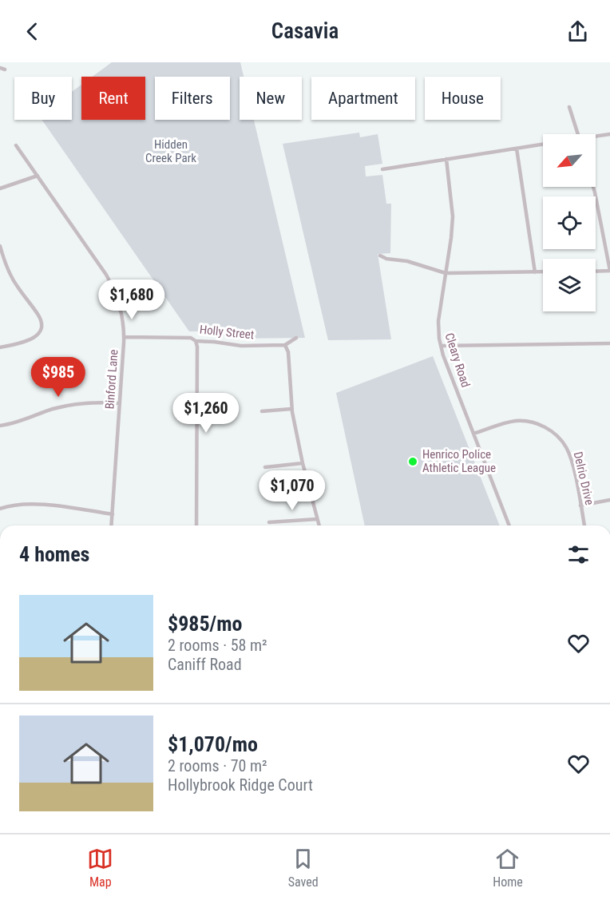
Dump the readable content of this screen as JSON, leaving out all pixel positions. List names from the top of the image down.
{
  "streets": {
    "street": [
      "Holly Street",
      "Cleary Road",
      "Binford Lane",
      "Delrio Drive"
    ]
  },
  "crossings": [
    ["Holly Street", "Binford Lane"],
    ["Cleary Road", "Delrio Drive"]
  ],
  "parks": ["Hidden Creek Park"],
  "places": ["Henrico Police Athletic League"],
  "north": "bottom left",
  "page": {
    "header": "Casavia",
    "chip": [
      "Buy",
      "Rent",
      "Filters",
      "New",
      "Apartment",
      "House"
    ],
    "price": [
      "$1,680",
      "$985",
      "$1,260",
      "$1,070"
    ],
    "heading": "4 homes",
    "list": [
      {
        "name": "$985/mo",
        "note": "2 rooms · 58 m² · Caniff Road"
      },
      {
        "name": "$1,070/mo",
        "note": "2 rooms · 70 m² · Hollybrook Ridge Court"
      }
    ],
    "tabs": ["Map", "Saved", "Home"]
  }
}
